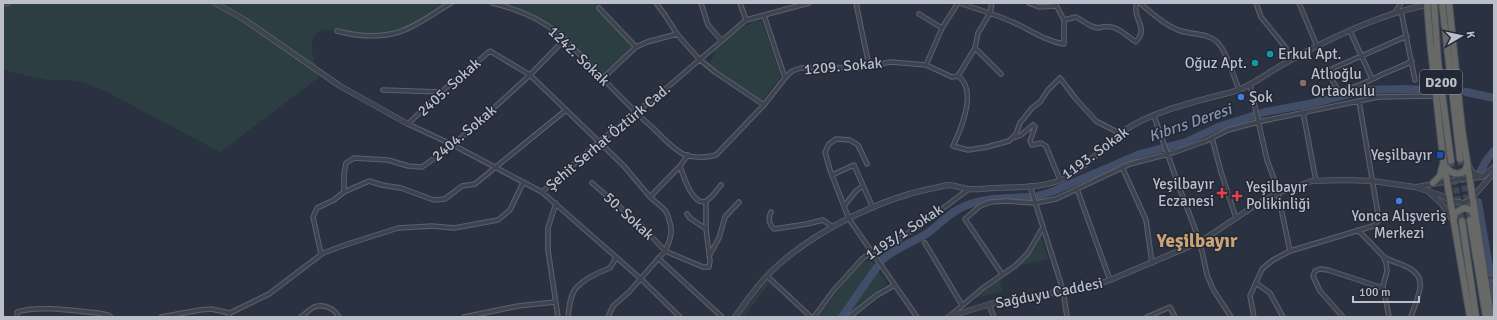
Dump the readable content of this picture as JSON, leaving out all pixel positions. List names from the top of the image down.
{
  "streets": {
    "highway": ["D200"],
    "street": [
      "1242. Sokak",
      "1209. Sokak",
      "2405. Sokak",
      "2404. Sokak",
      "Şehit Serhat Öztürk Cad.",
      "1193. Sokak",
      "50. Sokak",
      "1193/1 Sokak",
      "Sağduyu Caddesi"
    ]
  },
  "crossings": [
    ["1242. Sokak", "1209. Sokak"],
    ["1242. Sokak", "2404. Sokak"],
    ["1242. Sokak", "Şehit Serhat Öztürk Cad."],
    ["1209. Sokak", "Şehit Serhat Öztürk Cad."],
    ["2405. Sokak", "2404. Sokak"],
    ["1193. Sokak", "1193/1 Sokak"]
  ],
  "districts": ["Yeşilbayır"],
  "water": ["Kıbrıs Deresi"],
  "places": {
    "other": [
      "Erkul Apt.",
      "Oğuz Apt.",
      "Atlıoğlu Ortaokulu",
      "Şok",
      "Yonca Alışveriş Merkezi"
    ],
    "transit": ["Yeşilbayır"],
    "health": ["Yeşilbayır Eczanesi", "Yeşilbayır Polikinliği"]
  },
  "scale_bar": "100 m",
  "north": "right"
}
